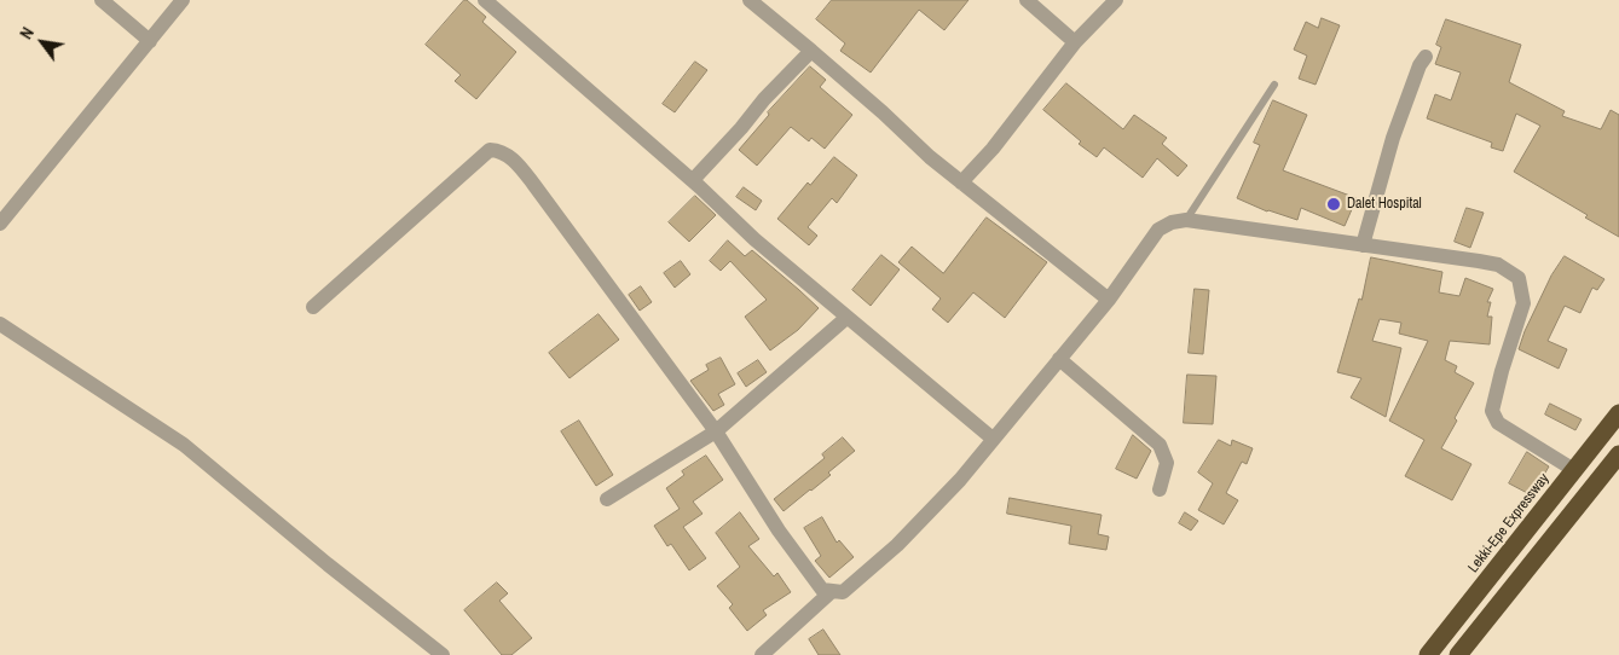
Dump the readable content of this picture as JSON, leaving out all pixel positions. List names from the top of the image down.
{
  "streets": {
    "highway": ["Lekki-Epe Expressway"]
  },
  "places": ["Dalet Hospital"],
  "north": "top left"
}
